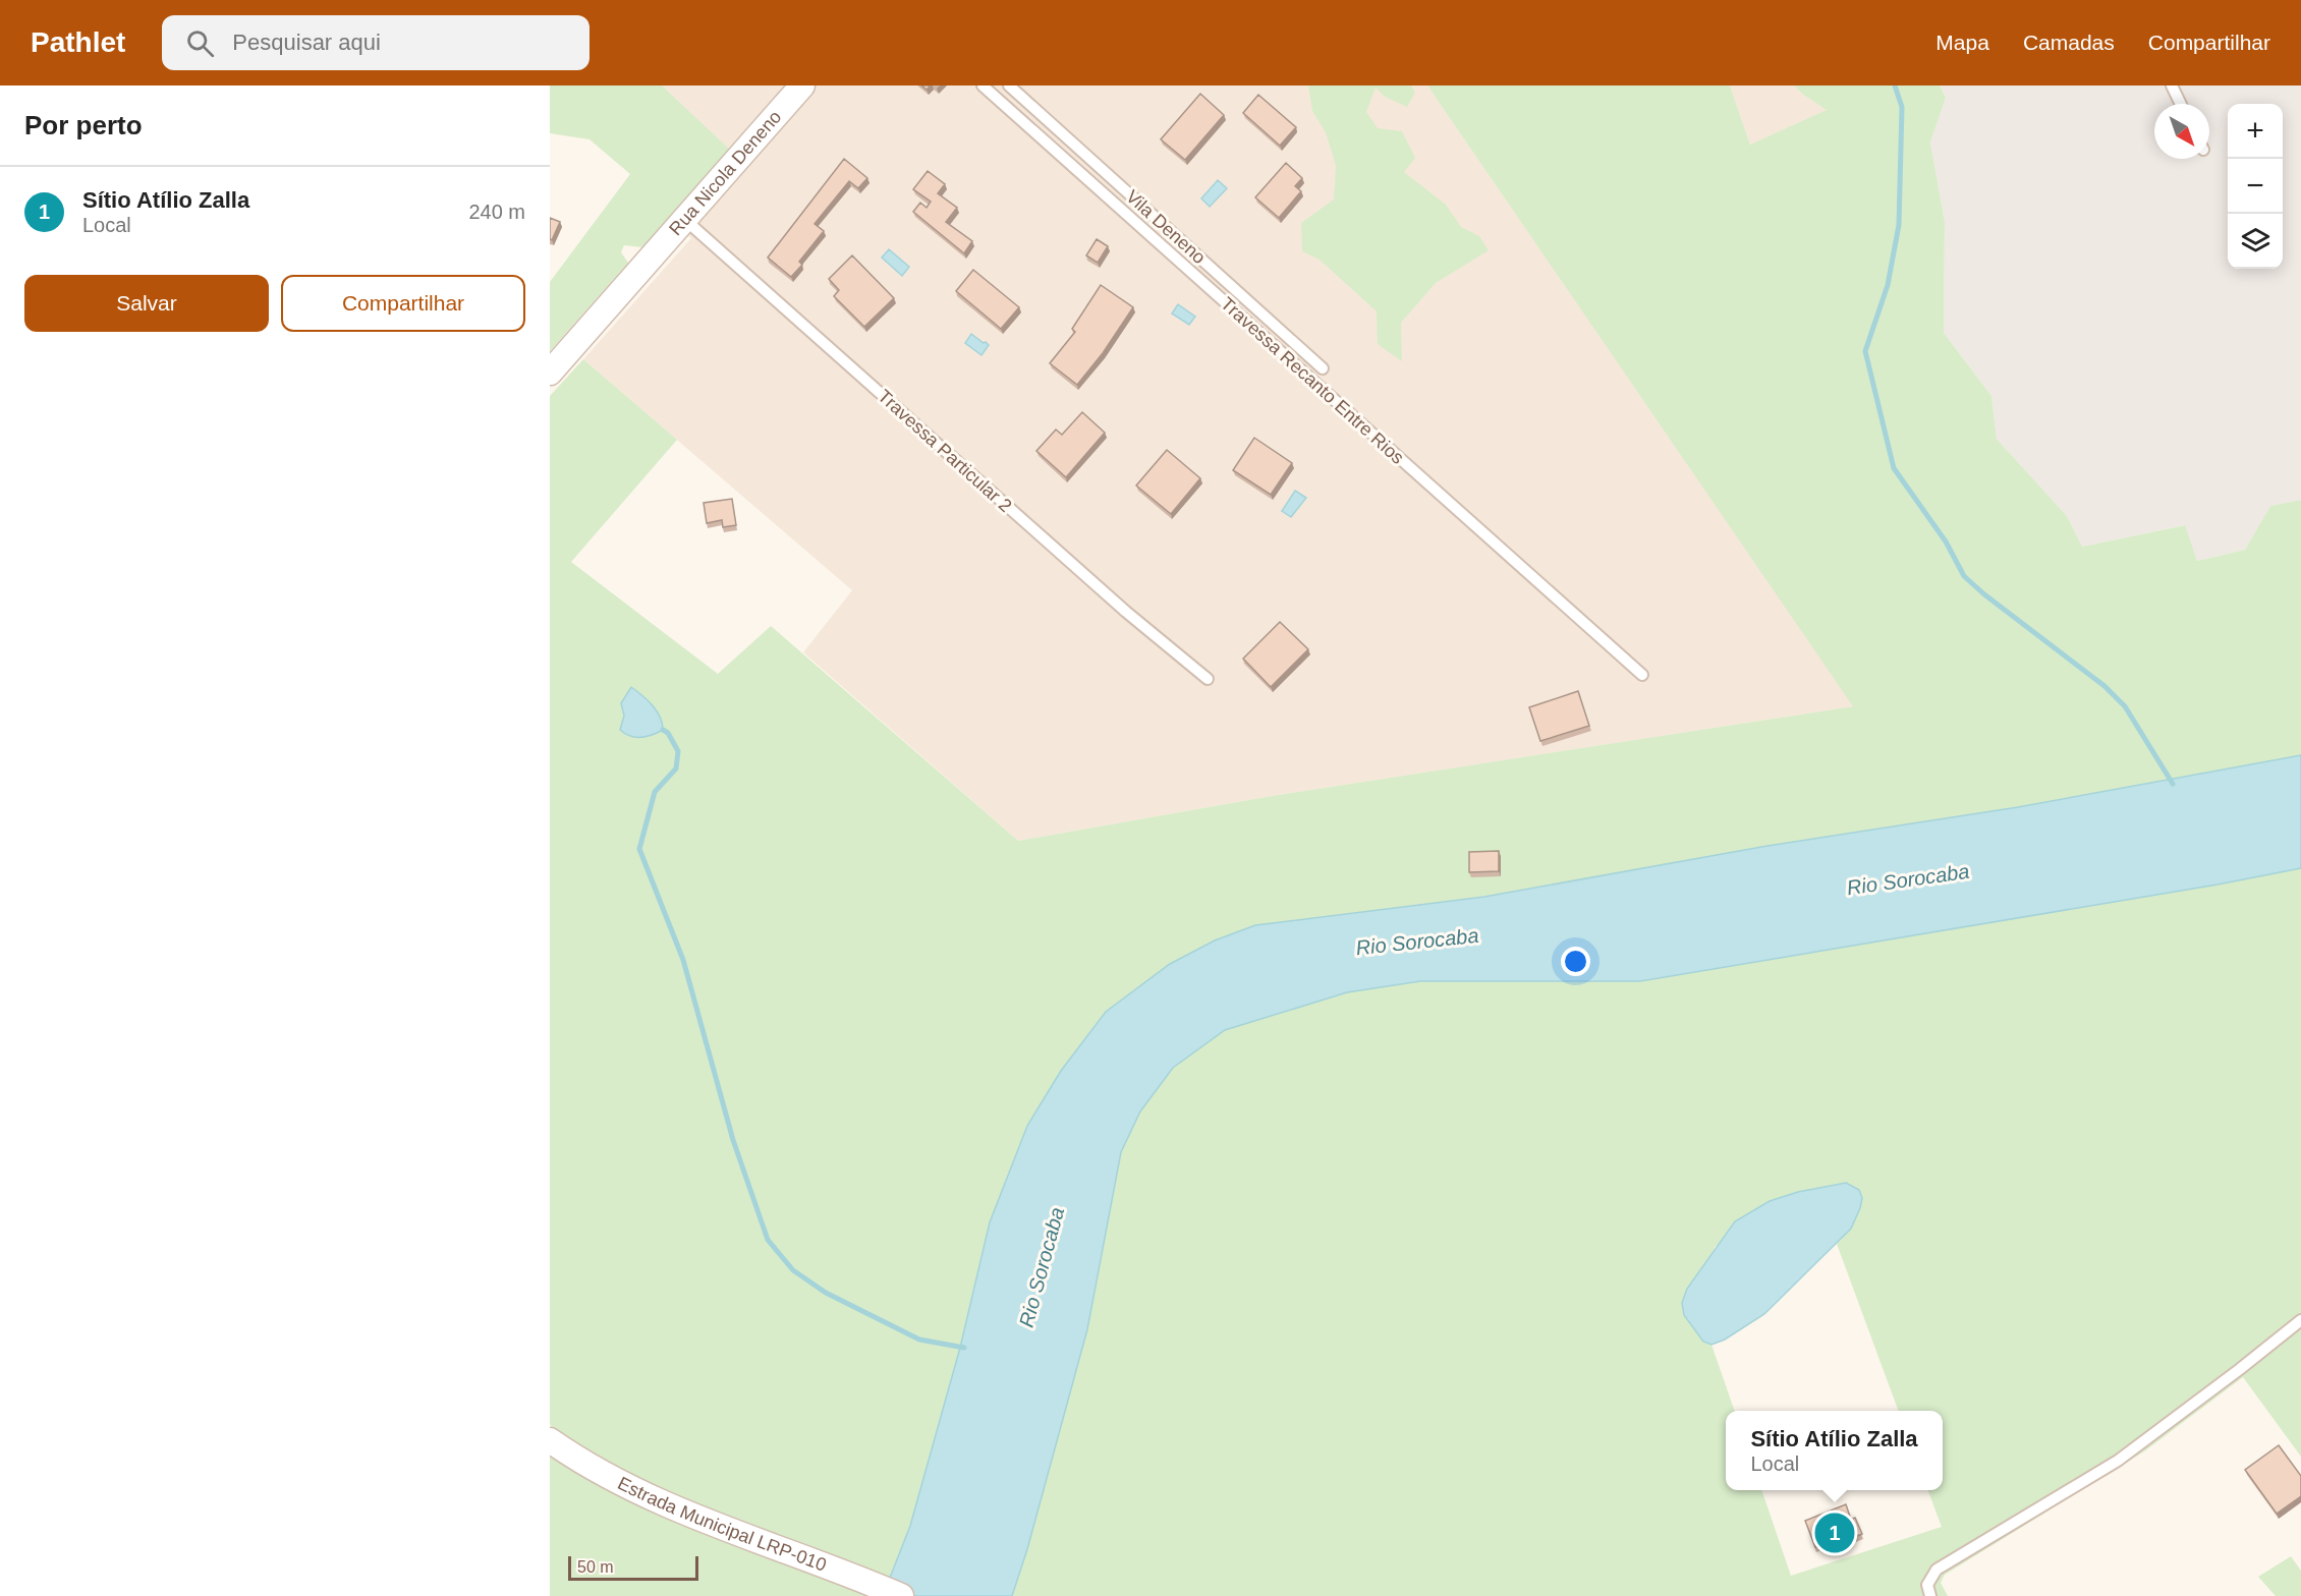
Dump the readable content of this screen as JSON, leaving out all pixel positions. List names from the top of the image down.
{
  "streets": {
    "street": ["Rua Nicola Deneno", "Estrada Municipal LRP-010"],
    "lane": ["Vila Deneno", "Travessa Recanto Entre Rios", "Travessa Particular 2"]
  },
  "crossings": [
    ["Rua Nicola Deneno", "Travessa Particular 2"]
  ],
  "water": ["Rio Sorocaba"],
  "scale_bar": "50 m",
  "north": "bottom right",
  "page": {
    "header": "Pathlet",
    "search": "Pesquisar aqui",
    "nav": ["Mapa", "Camadas", "Compartilhar"],
    "heading": "Por perto",
    "map_buttons": ["+", "−"],
    "list": [
      {
        "mark": "1",
        "name": "Sítio Atílio Zalla",
        "note": "Local",
        "value": "240 m"
      }
    ],
    "buttons": ["Salvar", "Compartilhar"],
    "popup": ["Sítio Atílio Zalla", "Local"],
    "pins": "1",
    "scale": "50 m"
  }
}
